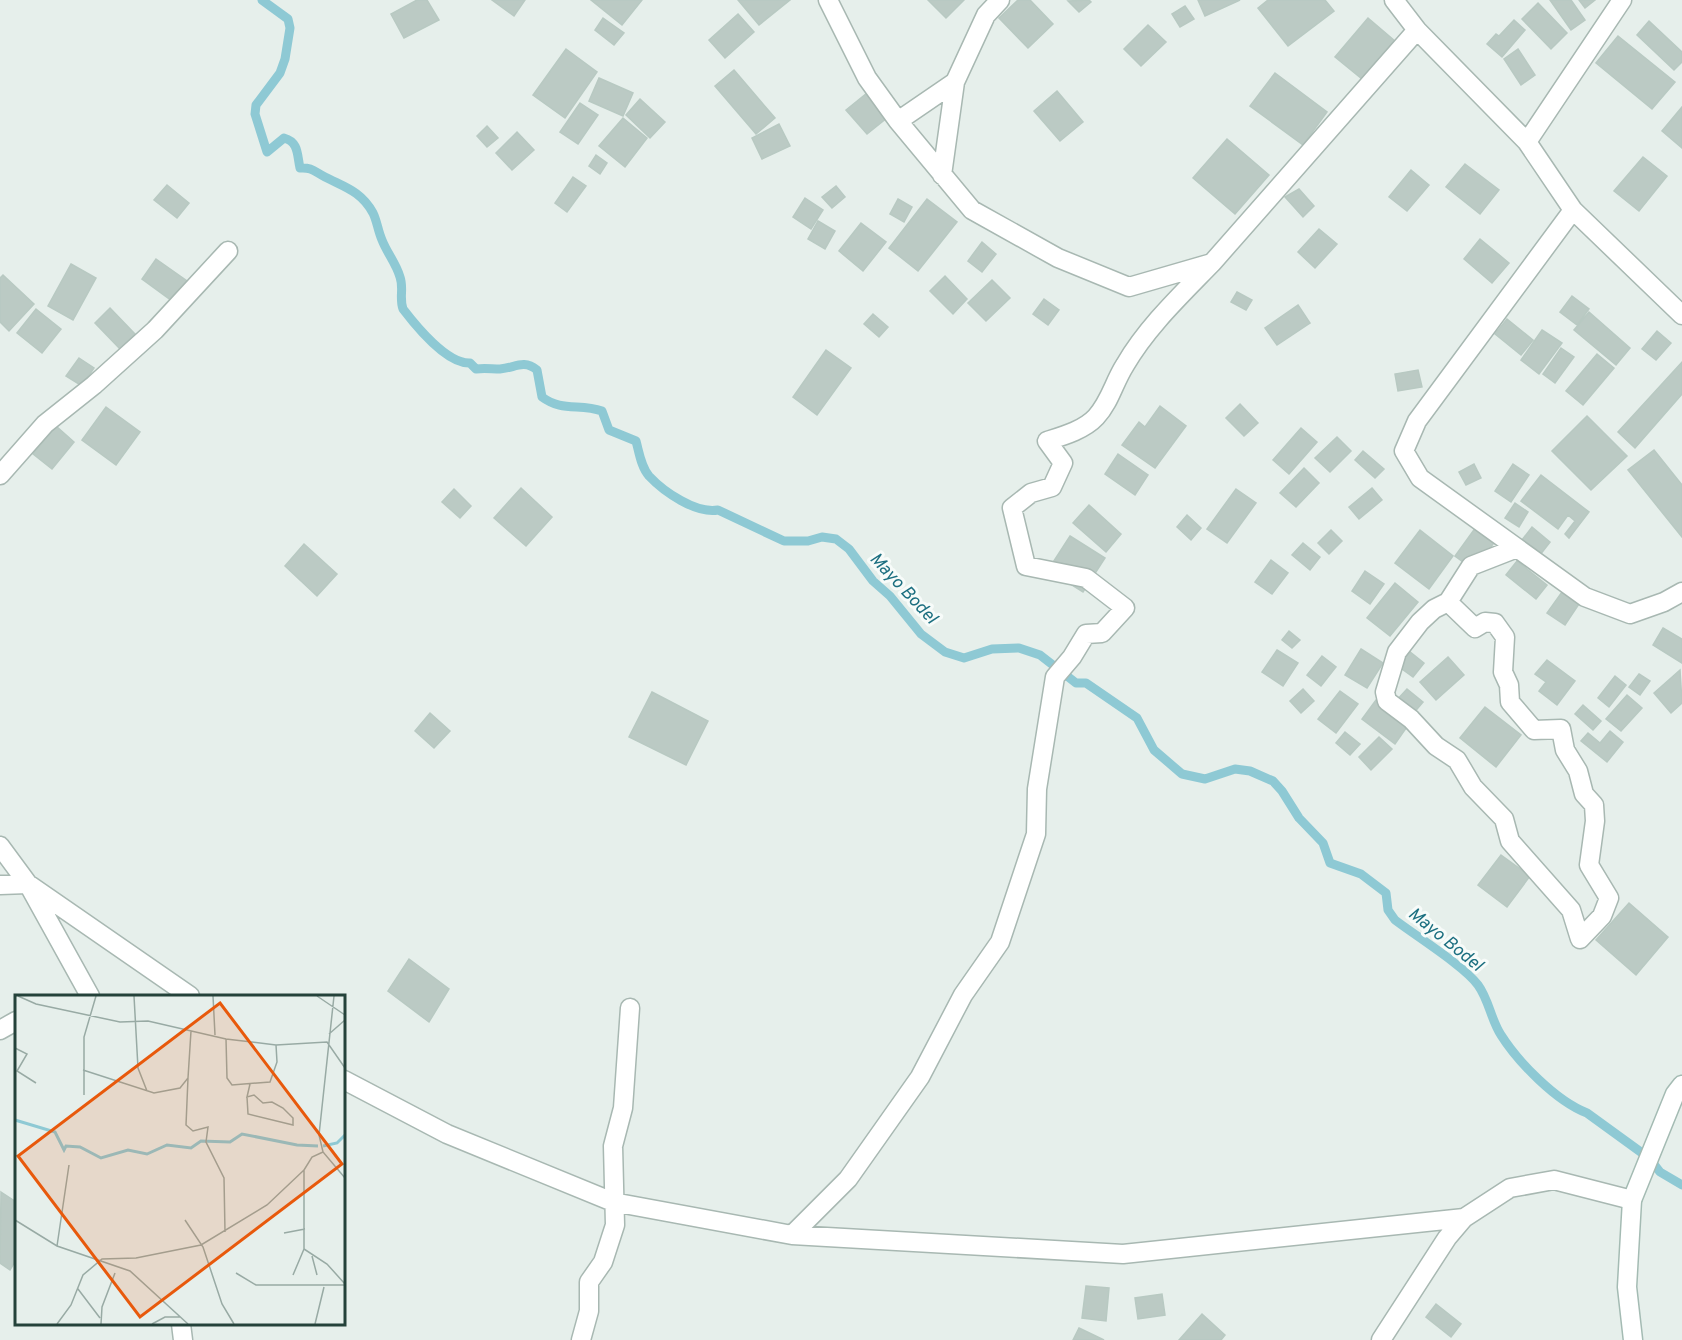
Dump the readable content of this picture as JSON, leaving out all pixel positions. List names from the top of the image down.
{
  "water": ["Mayo Bodel"]
}
